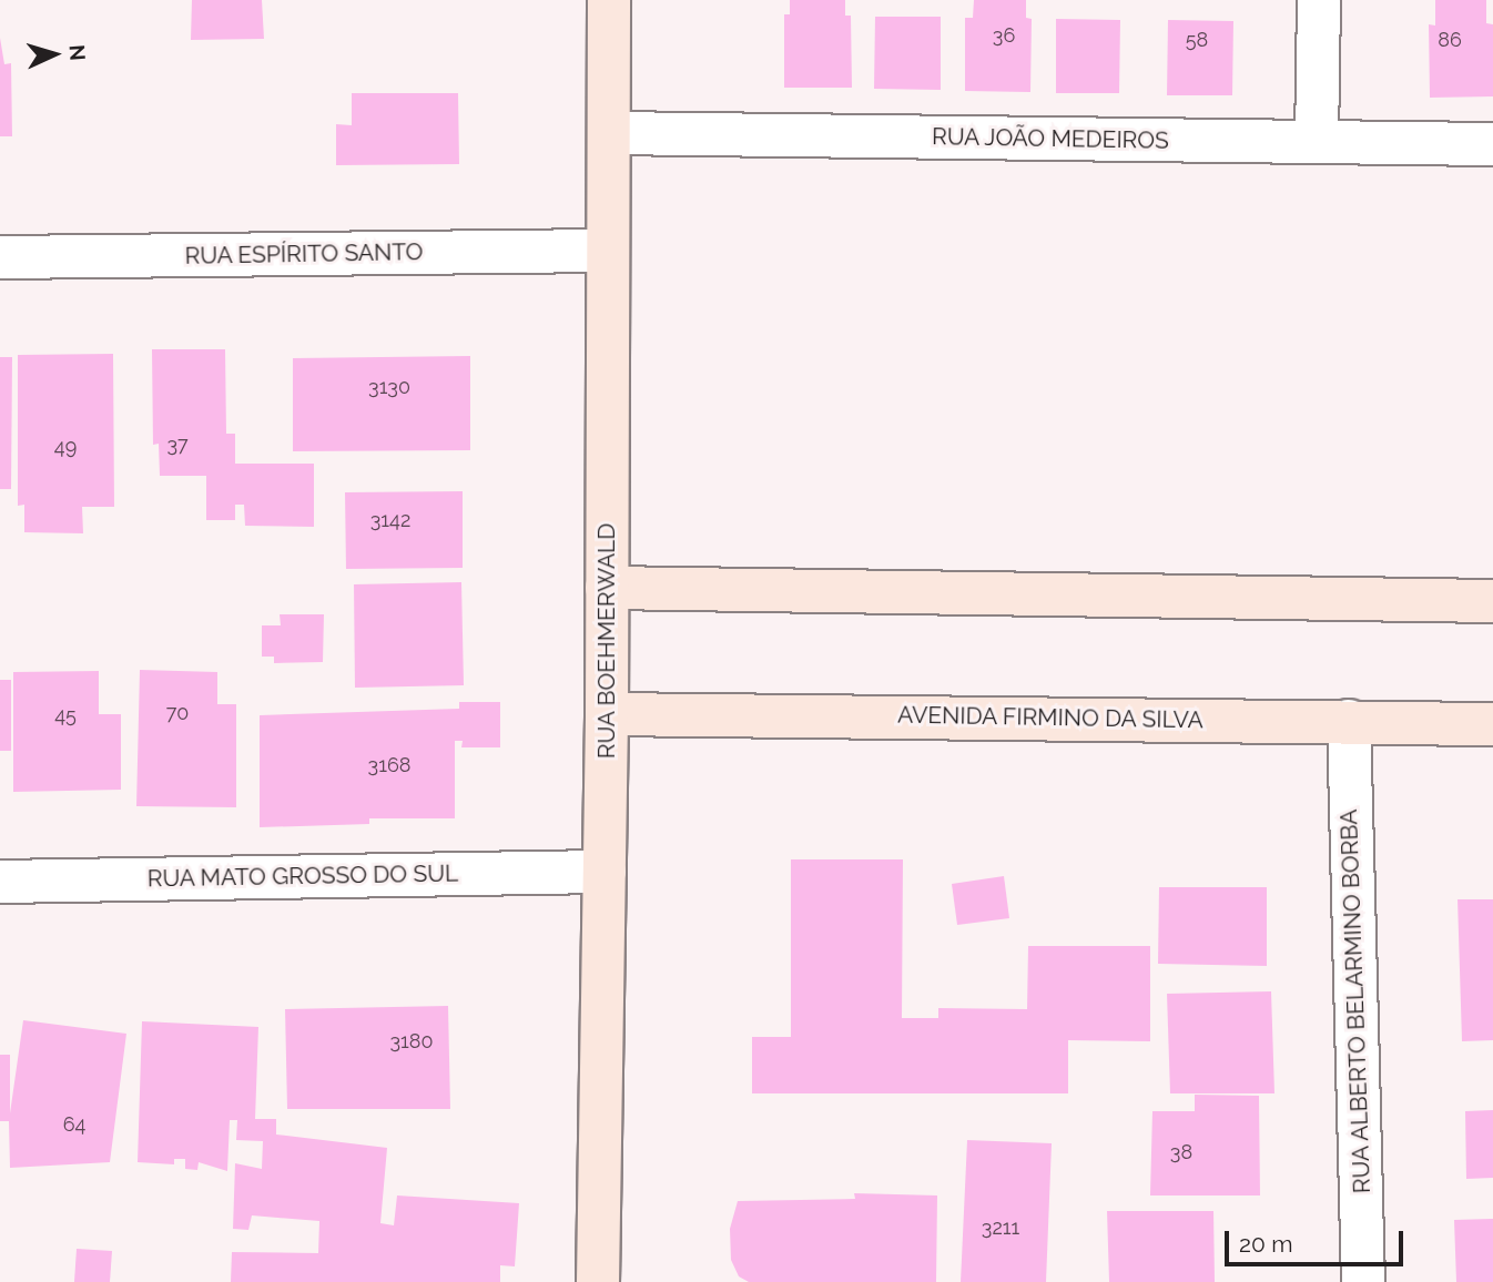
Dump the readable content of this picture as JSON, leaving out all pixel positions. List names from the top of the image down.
{
  "streets": {
    "street": [
      "RUA JOÃO MEDEIROS",
      "RUA ESPÍRITO SANTO",
      "RUA BOEHMERWALD",
      "AVENIDA FIRMINO DA SILVA",
      "RUA MATO GROSSO DO SUL",
      "RUA ALBERTO BELARMINO BORBA"
    ]
  },
  "crossings": [
    ["RUA JOÃO MEDEIROS", "RUA BOEHMERWALD"],
    ["RUA ESPÍRITO SANTO", "RUA BOEHMERWALD"],
    ["RUA BOEHMERWALD", "AVENIDA FIRMINO DA SILVA"],
    ["RUA BOEHMERWALD", "RUA MATO GROSSO DO SUL"],
    ["AVENIDA FIRMINO DA SILVA", "RUA ALBERTO BELARMINO BORBA"]
  ],
  "house_numbers": [
    "36",
    "58",
    "86",
    "3130",
    "37",
    "49",
    "3142",
    "70",
    "45",
    "3168",
    "3180",
    "64",
    "38",
    "3211"
  ],
  "scale_bar": "20 m",
  "north": "right"
}
